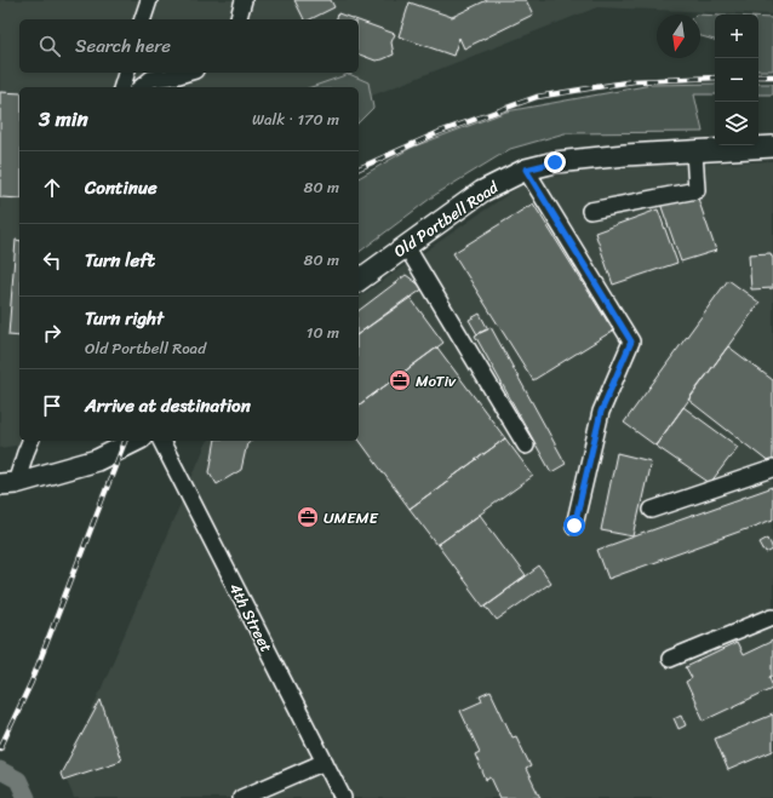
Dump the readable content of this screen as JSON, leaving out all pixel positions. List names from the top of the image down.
{
  "streets": {
    "main road": ["Old Portbell Road"],
    "street": ["4th Street"]
  },
  "places": {
    "office": ["MoTiv", "UMEME"]
  },
  "north": "bottom",
  "page": {
    "map_buttons": ["+", "−"],
    "search": "Search here",
    "heading": ["3 min", "Walk · 170 m"],
    "list": [
      ["Continue", "80 m"],
      ["Turn left", "80 m"],
      ["Turn right", "Old Portbell Road", "10 m"],
      "Arrive at destination"
    ]
  }
}
